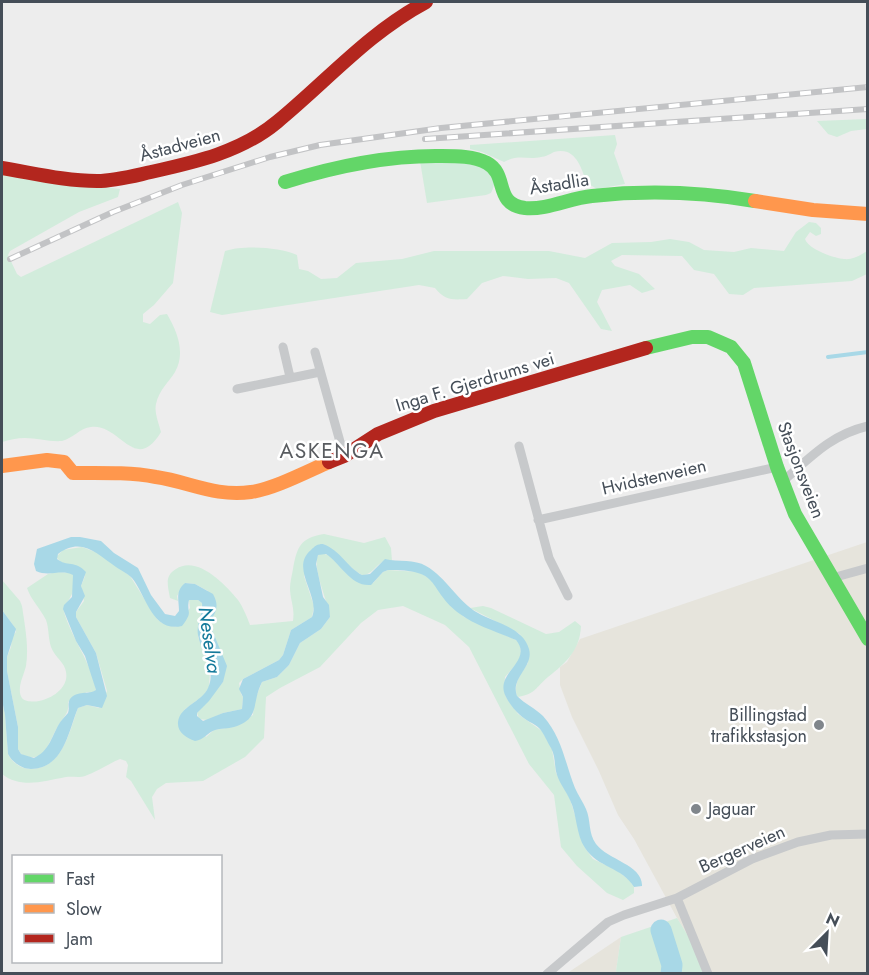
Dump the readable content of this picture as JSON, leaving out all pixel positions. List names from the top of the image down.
{
  "streets": {
    "street": [
      "Åstadveien",
      "Åstadlia",
      "Inga F. Gjerdrums vei",
      "Stasjonsveien",
      "Hvidstenveien",
      "Bergerveien"
    ]
  },
  "crossings": [
    ["Inga F. Gjerdrums vei", "Stasjonsveien"],
    ["Stasjonsveien", "Hvidstenveien"]
  ],
  "districts": ["ASKENGA"],
  "water": ["Neselva"],
  "places": ["Billingstad trafikkstasjon", "Jaguar"],
  "legend": ["Fast", "Slow", "Jam"],
  "north": "top right"
}
